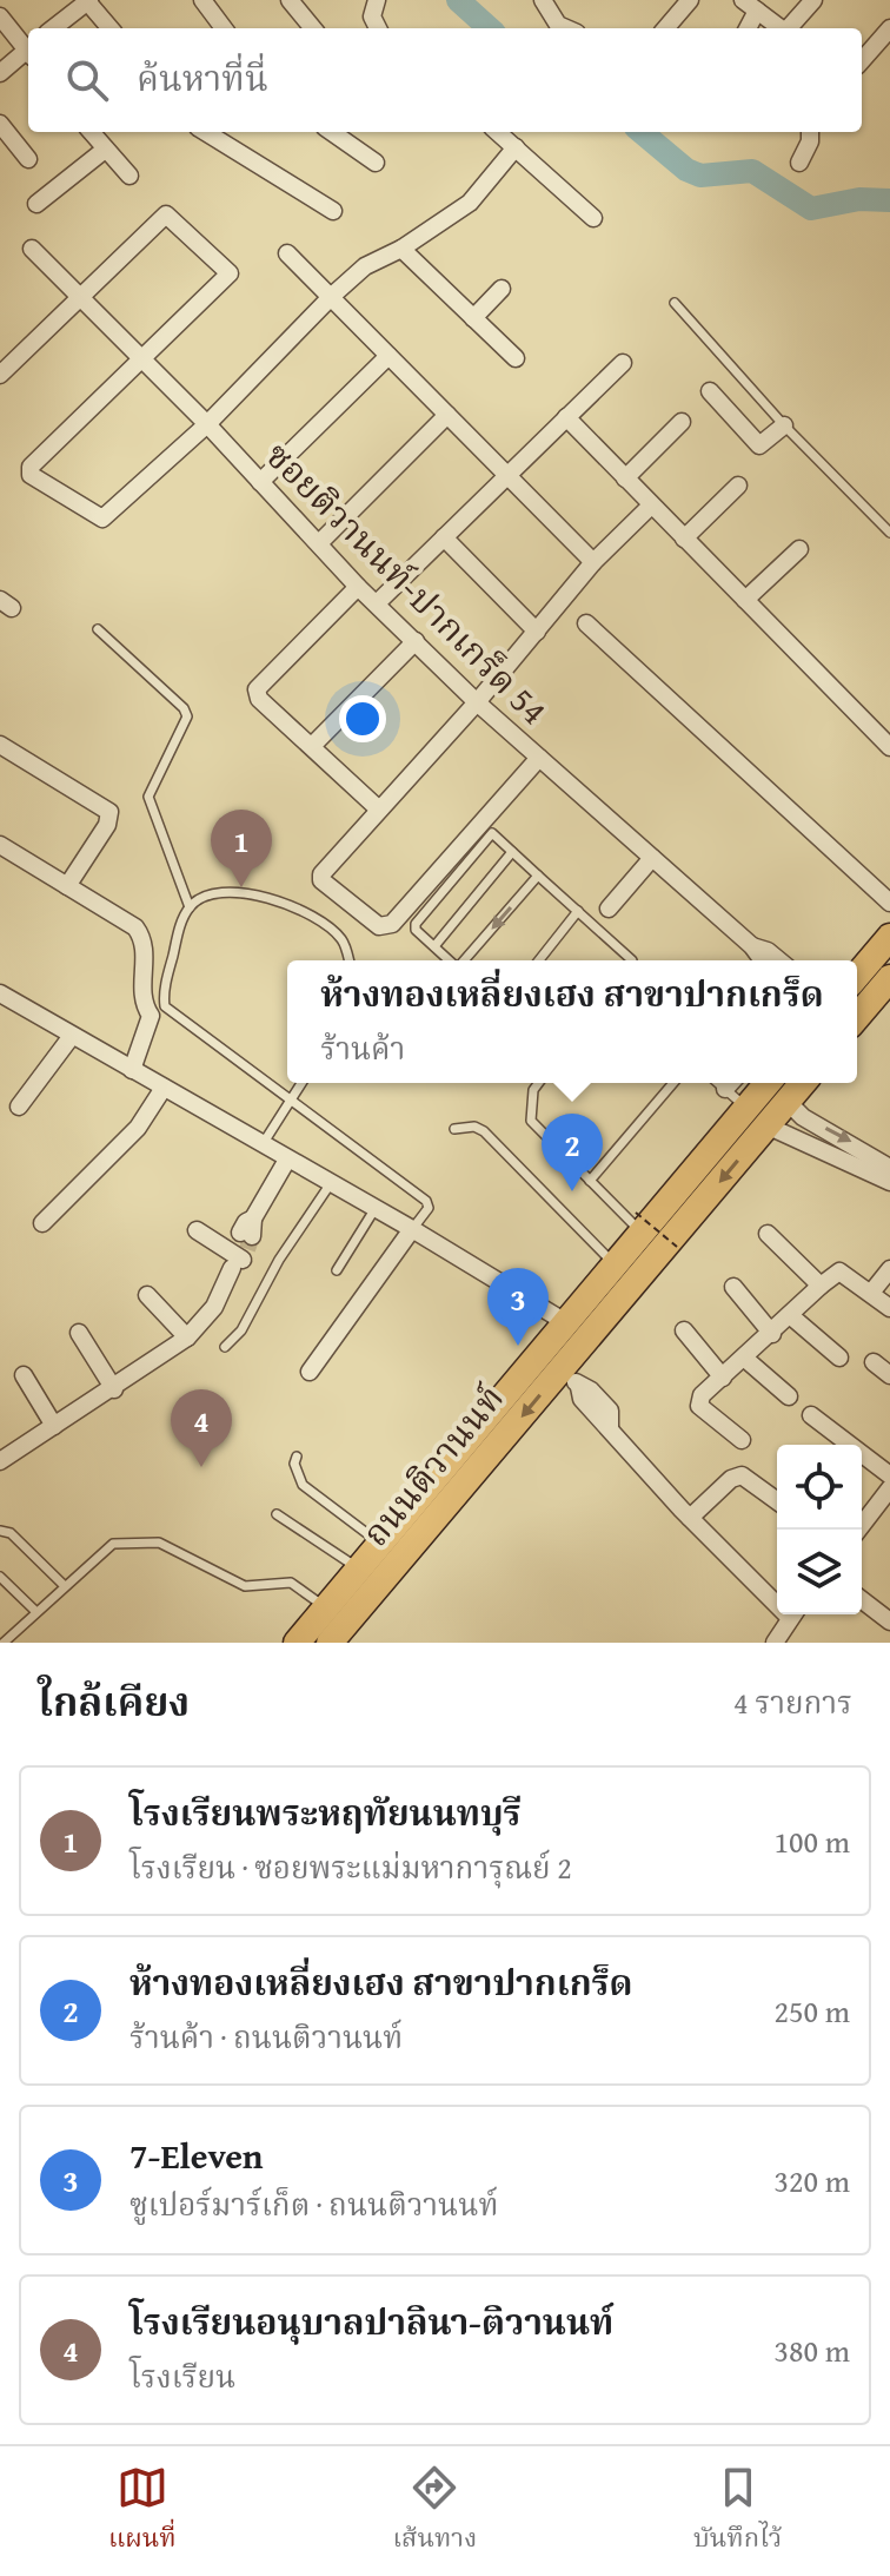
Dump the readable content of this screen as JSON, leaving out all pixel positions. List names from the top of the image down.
{
  "streets": {
    "main road": ["ถนนติวานนท์"],
    "street": ["ซอยติวานนท์-ปากเกร็ด 54"]
  },
  "page": {
    "search": "ค้นหาที่นี่",
    "pins": [
      "1",
      "2",
      "3",
      "4"
    ],
    "popup": ["ห้างทองเหลี่ยงเฮง สาขาปากเกร็ด", "ร้านค้า"],
    "heading": ["ใกล้เคียง", "4 รายการ"],
    "list": [
      {
        "mark": "1",
        "name": "โรงเรียนพระหฤทัยนนทบุรี",
        "note": "โรงเรียน · ซอยพระแม่มหาการุณย์ 2",
        "value": "100 m"
      },
      {
        "mark": "2",
        "name": "ห้างทองเหลี่ยงเฮง สาขาปากเกร็ด",
        "note": "ร้านค้า · ถนนติวานนท์",
        "value": "250 m"
      },
      {
        "mark": "3",
        "name": "7-Eleven",
        "note": "ซูเปอร์มาร์เก็ต · ถนนติวานนท์",
        "value": "320 m"
      },
      {
        "mark": "4",
        "name": "โรงเรียนอนุบาลปาลินา-ติวานนท์",
        "note": "โรงเรียน",
        "value": "380 m"
      }
    ],
    "nav": ["แผนที่", "เส้นทาง", "บันทึกไว้"]
  }
}
